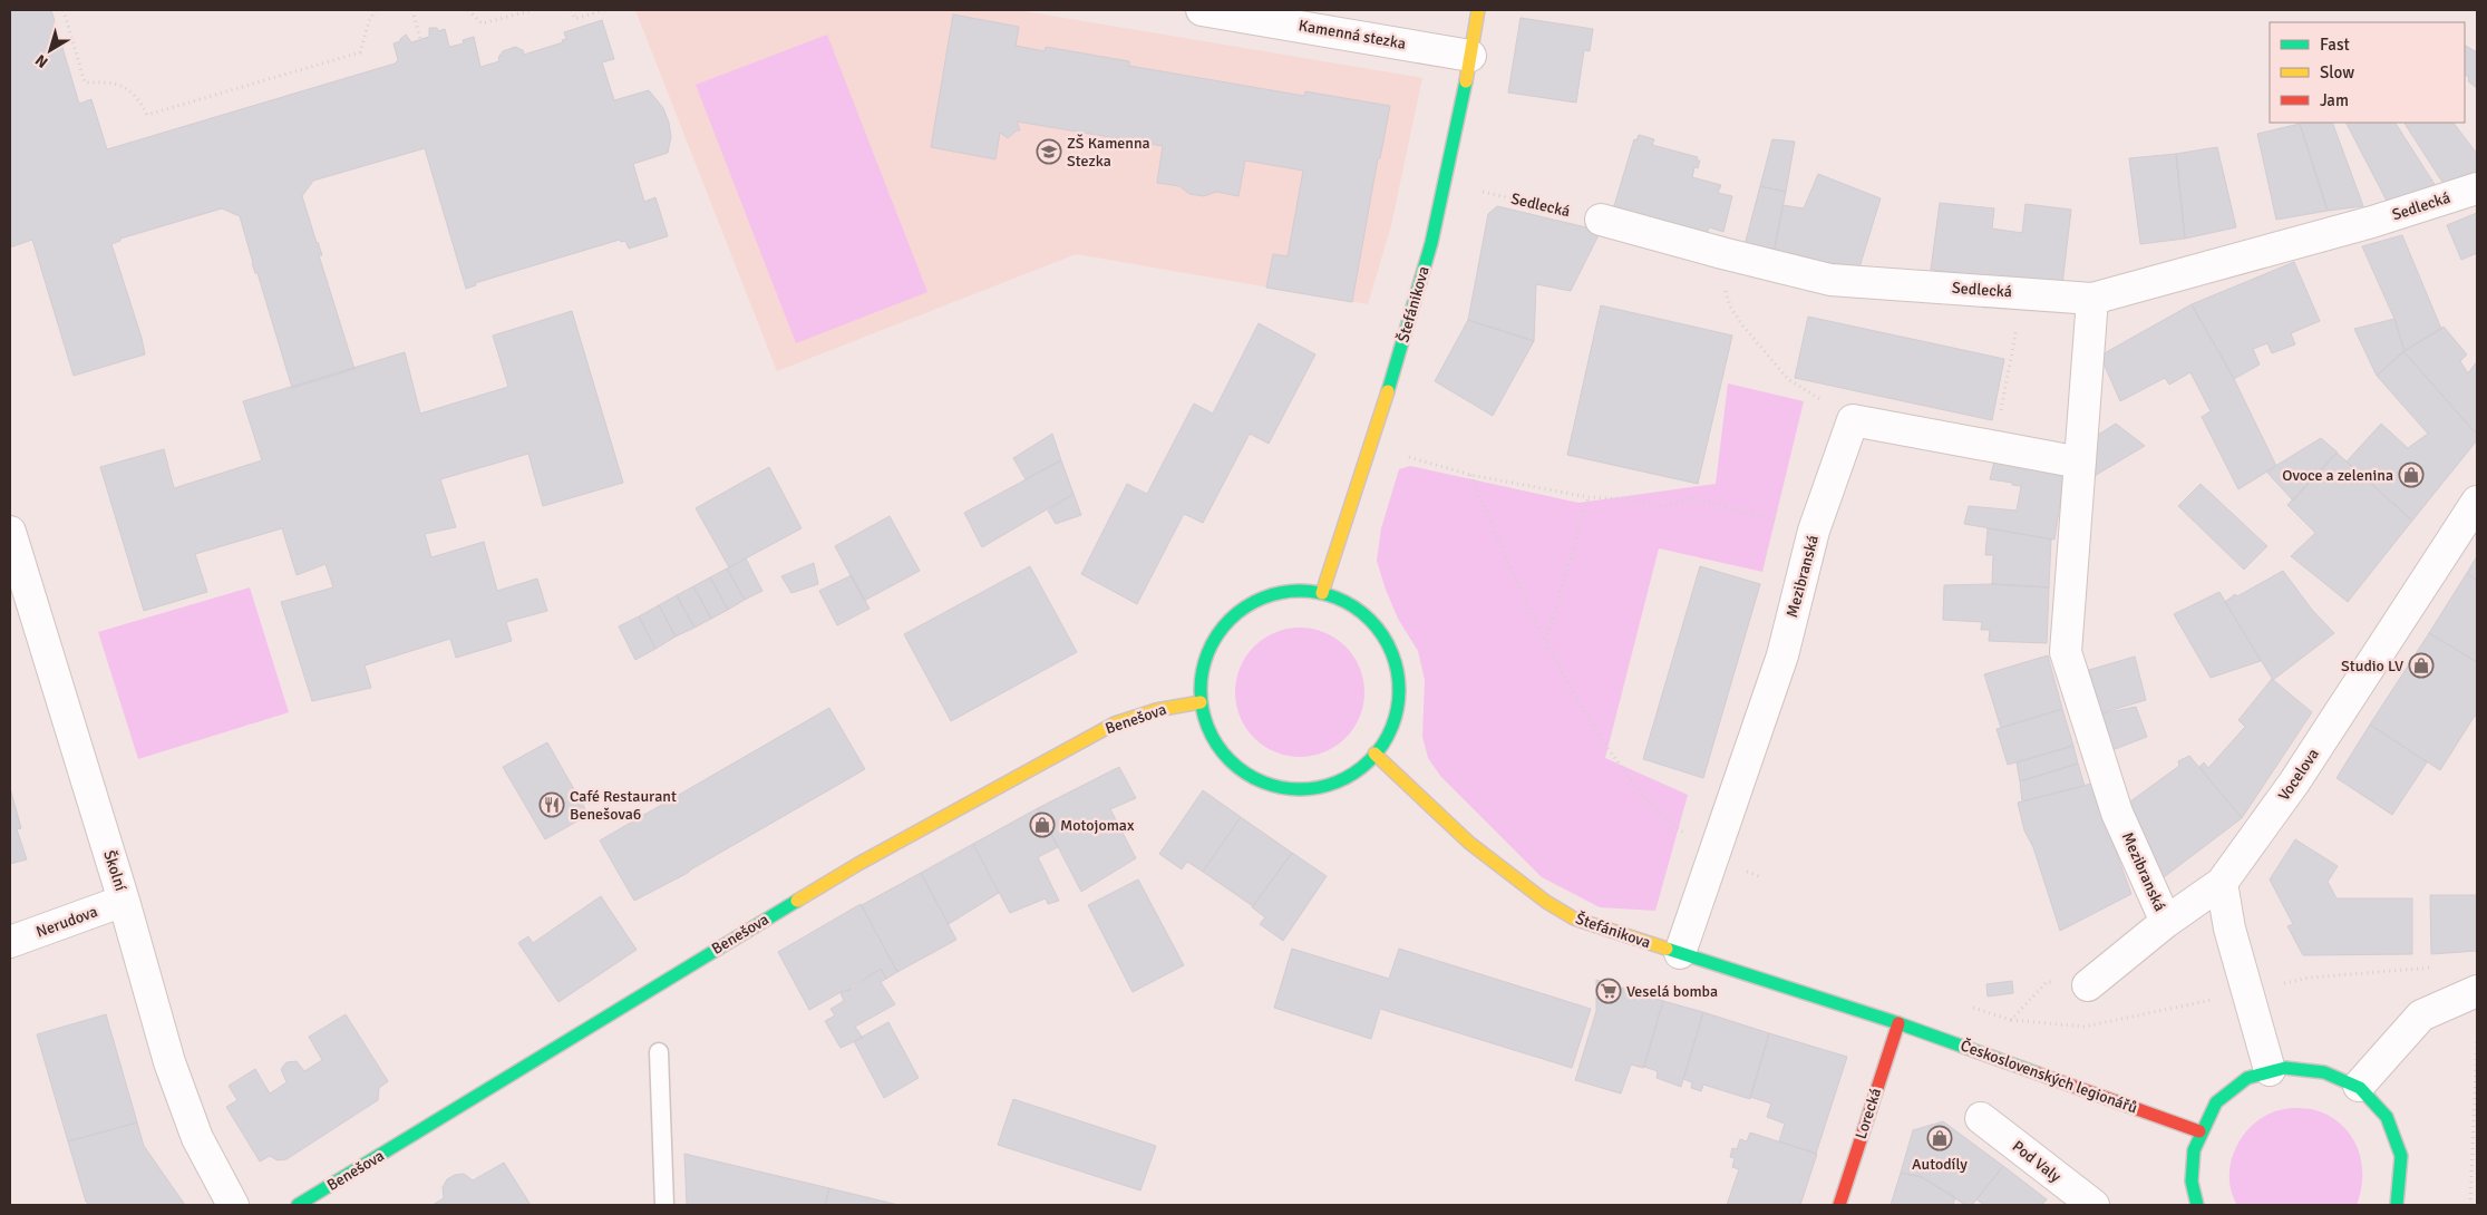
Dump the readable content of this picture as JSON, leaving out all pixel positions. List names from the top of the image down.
{
  "streets": {
    "main road": [
      "Štefánikova",
      "Benešova",
      "Československých legionářů",
      "Lorecká"
    ],
    "street": [
      "Kamenná stezka",
      "Sedlecká",
      "Mezibranská",
      "Vocelova",
      "Školní",
      "Nerudova",
      "Pod Valy"
    ]
  },
  "crossings": [
    ["Kamenná stezka", "Štefánikova"],
    ["Sedlecká", "Mezibranská"],
    ["Štefánikova", "Mezibranská"],
    ["Štefánikova", "Benešova"],
    ["Štefánikova", "Československých legionářů"],
    ["Štefánikova", "Lorecká"],
    ["Mezibranská", "Vocelova"],
    ["Školní", "Nerudova"],
    ["Československých legionářů", "Lorecká"]
  ],
  "places": {
    "school or university": ["ZŠ Kamenna Stezka"],
    "shop": [
      "Ovoce a zelenina",
      "Studio LV",
      "Motojomax",
      "Autodíly"
    ],
    "restaurant": ["Café Restaurant Benešova6"],
    "supermarket": ["Veselá bomba"]
  },
  "legend": ["Fast", "Slow", "Jam"],
  "north": "bottom left"
}
